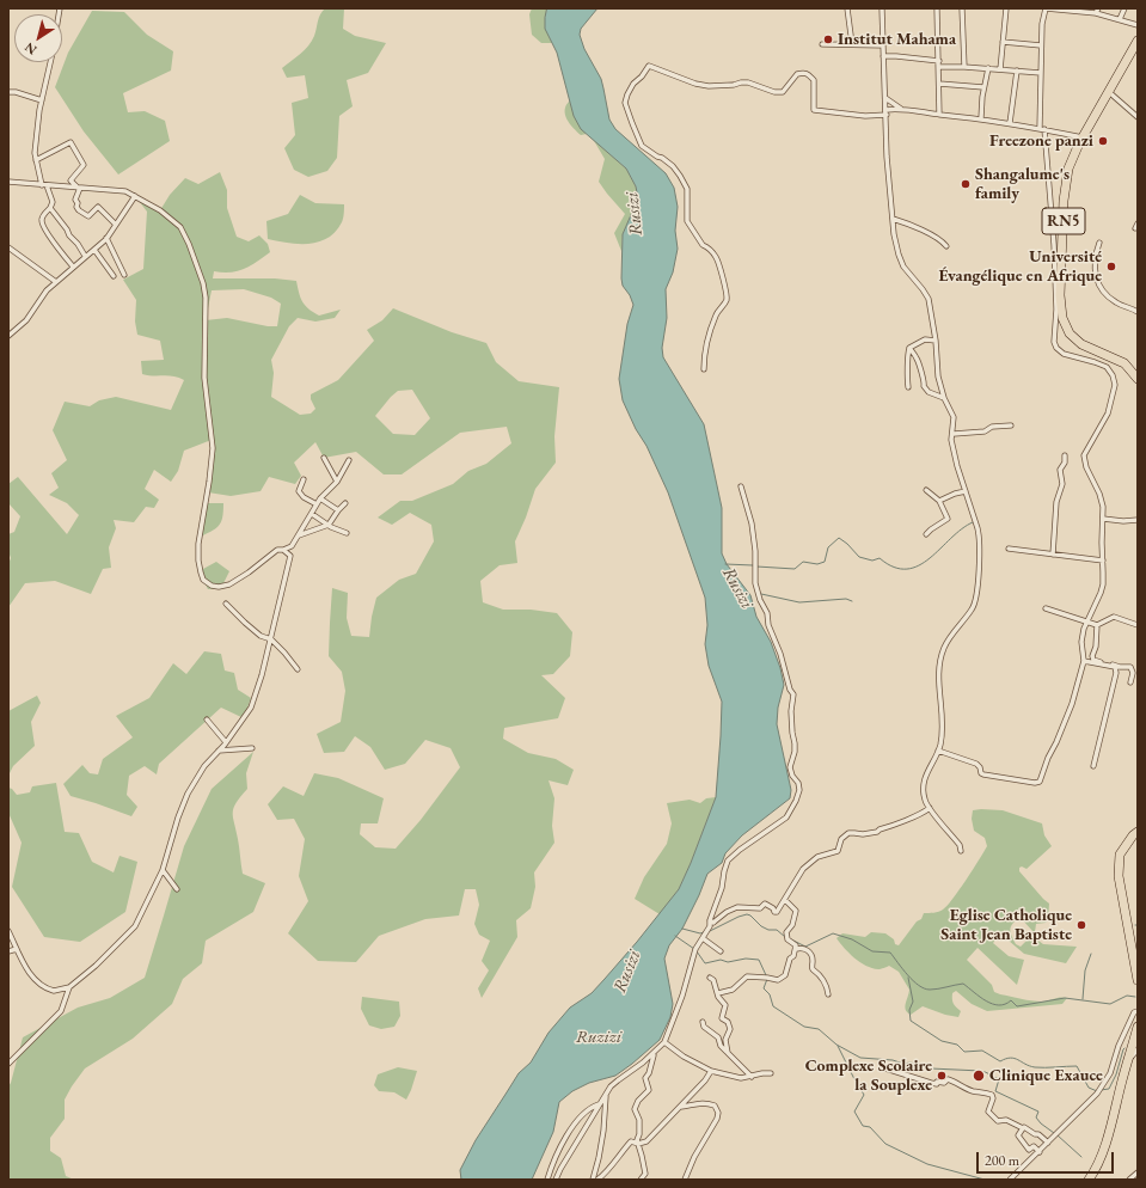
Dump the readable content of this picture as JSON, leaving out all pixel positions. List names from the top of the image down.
{
  "streets": {
    "highway": ["RN5"]
  },
  "water": ["Rusizi", "Ruzizi"],
  "places": [
    "Institut Mahama",
    "Freezone panzi",
    "Shangalume's family",
    "Université Évangélique en Afrique",
    "Eglise Catholique Saint Jean Baptiste",
    "Complexe Scolaire la Souplexe",
    "Clinique Exauce"
  ],
  "scale_bar": "200 m",
  "north": "bottom left"
}
